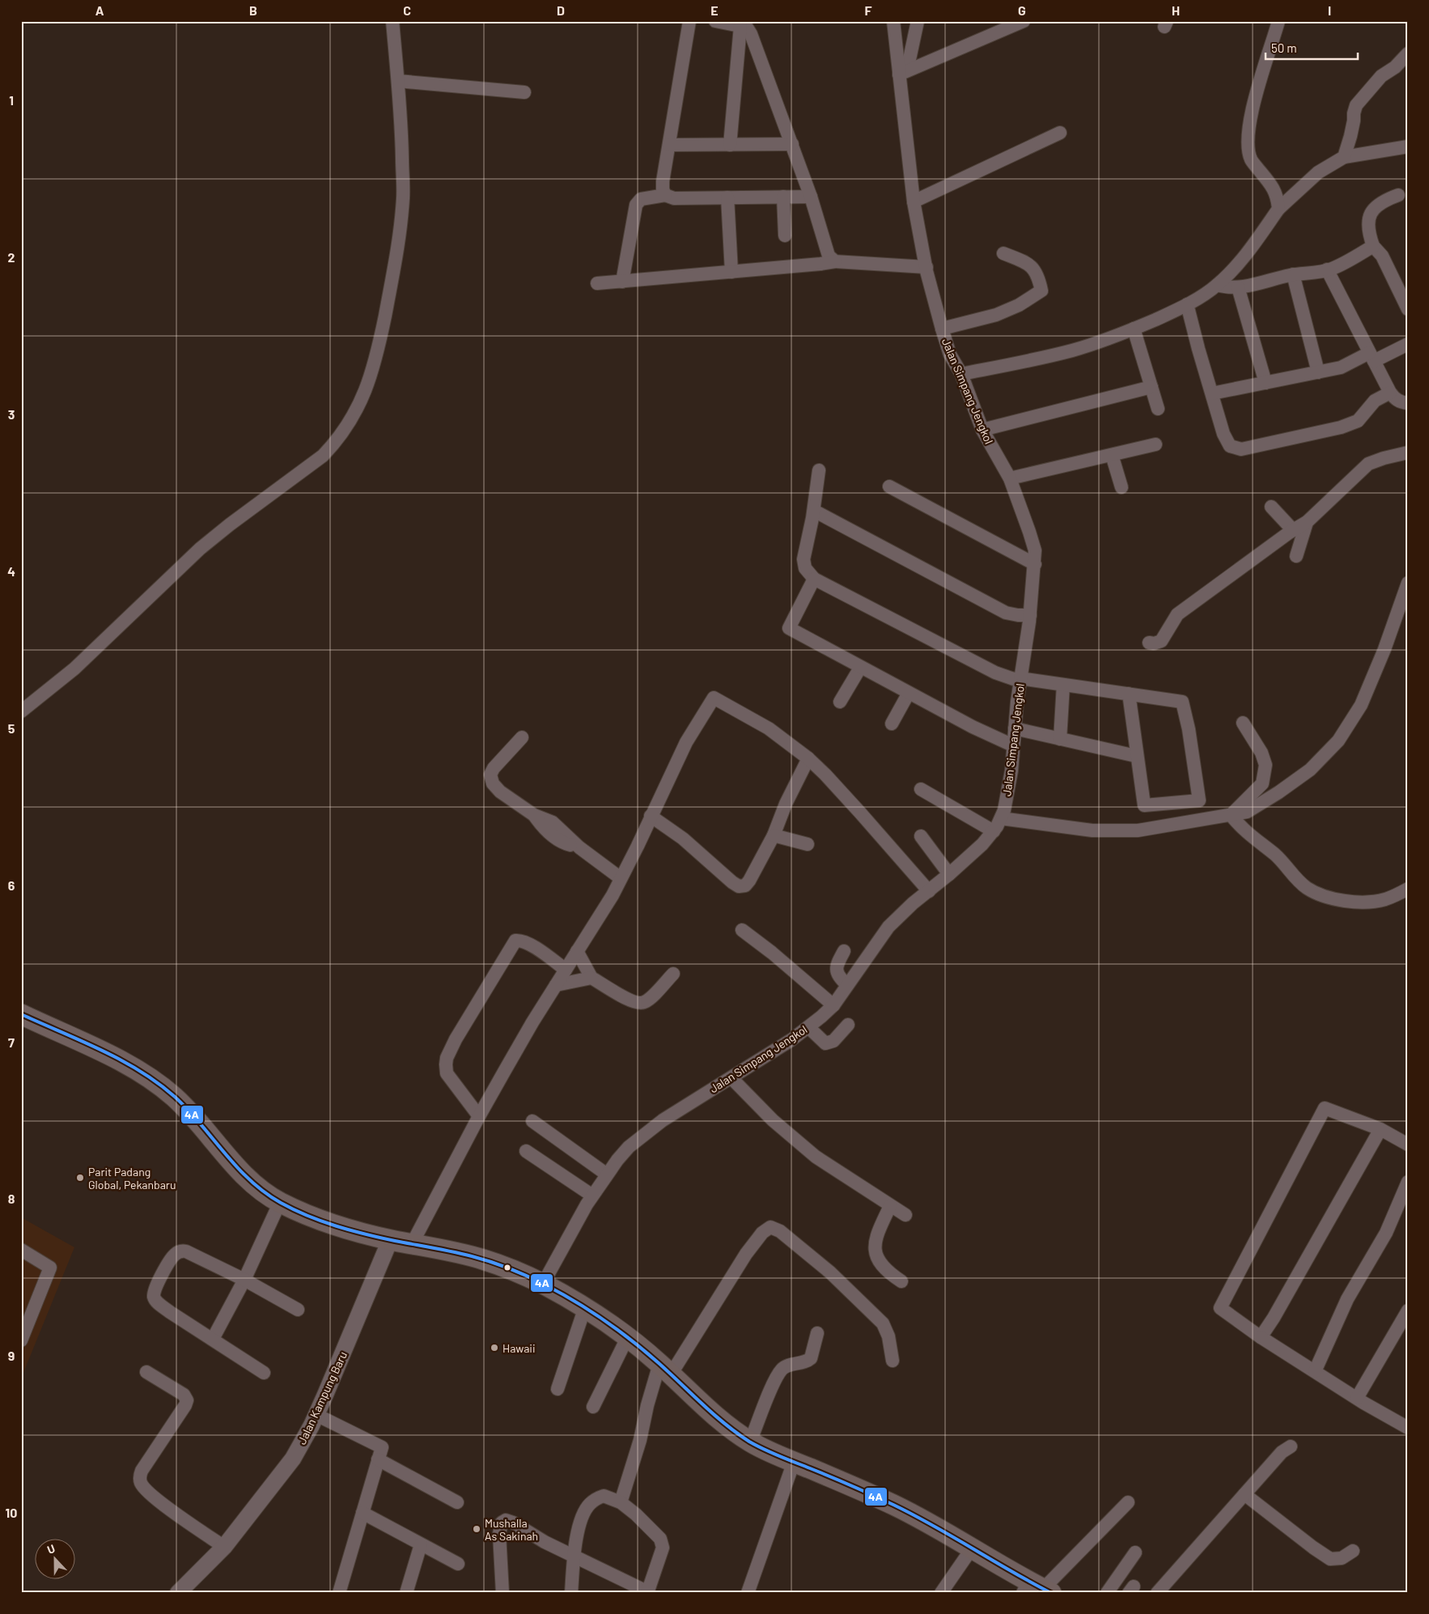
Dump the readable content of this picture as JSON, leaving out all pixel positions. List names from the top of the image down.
{
  "streets": {
    "street": ["Jalan Simpang Jengkol", "Jalan Kampung Baru"]
  },
  "places": ["Parit Padang Global, Pekanbaru", "Hawaii", "Mushalla As Sakinah"],
  "lines": ["transit line 4A"],
  "scale_bar": "50 m",
  "north": "top",
  "grid": {
    "columns": [
      "A",
      "B",
      "C",
      "D",
      "E",
      "F",
      "G",
      "H",
      "I"
    ],
    "rows": [
      "1",
      "2",
      "3",
      "4",
      "5",
      "6",
      "7",
      "8",
      "9",
      "10"
    ]
  }
}
